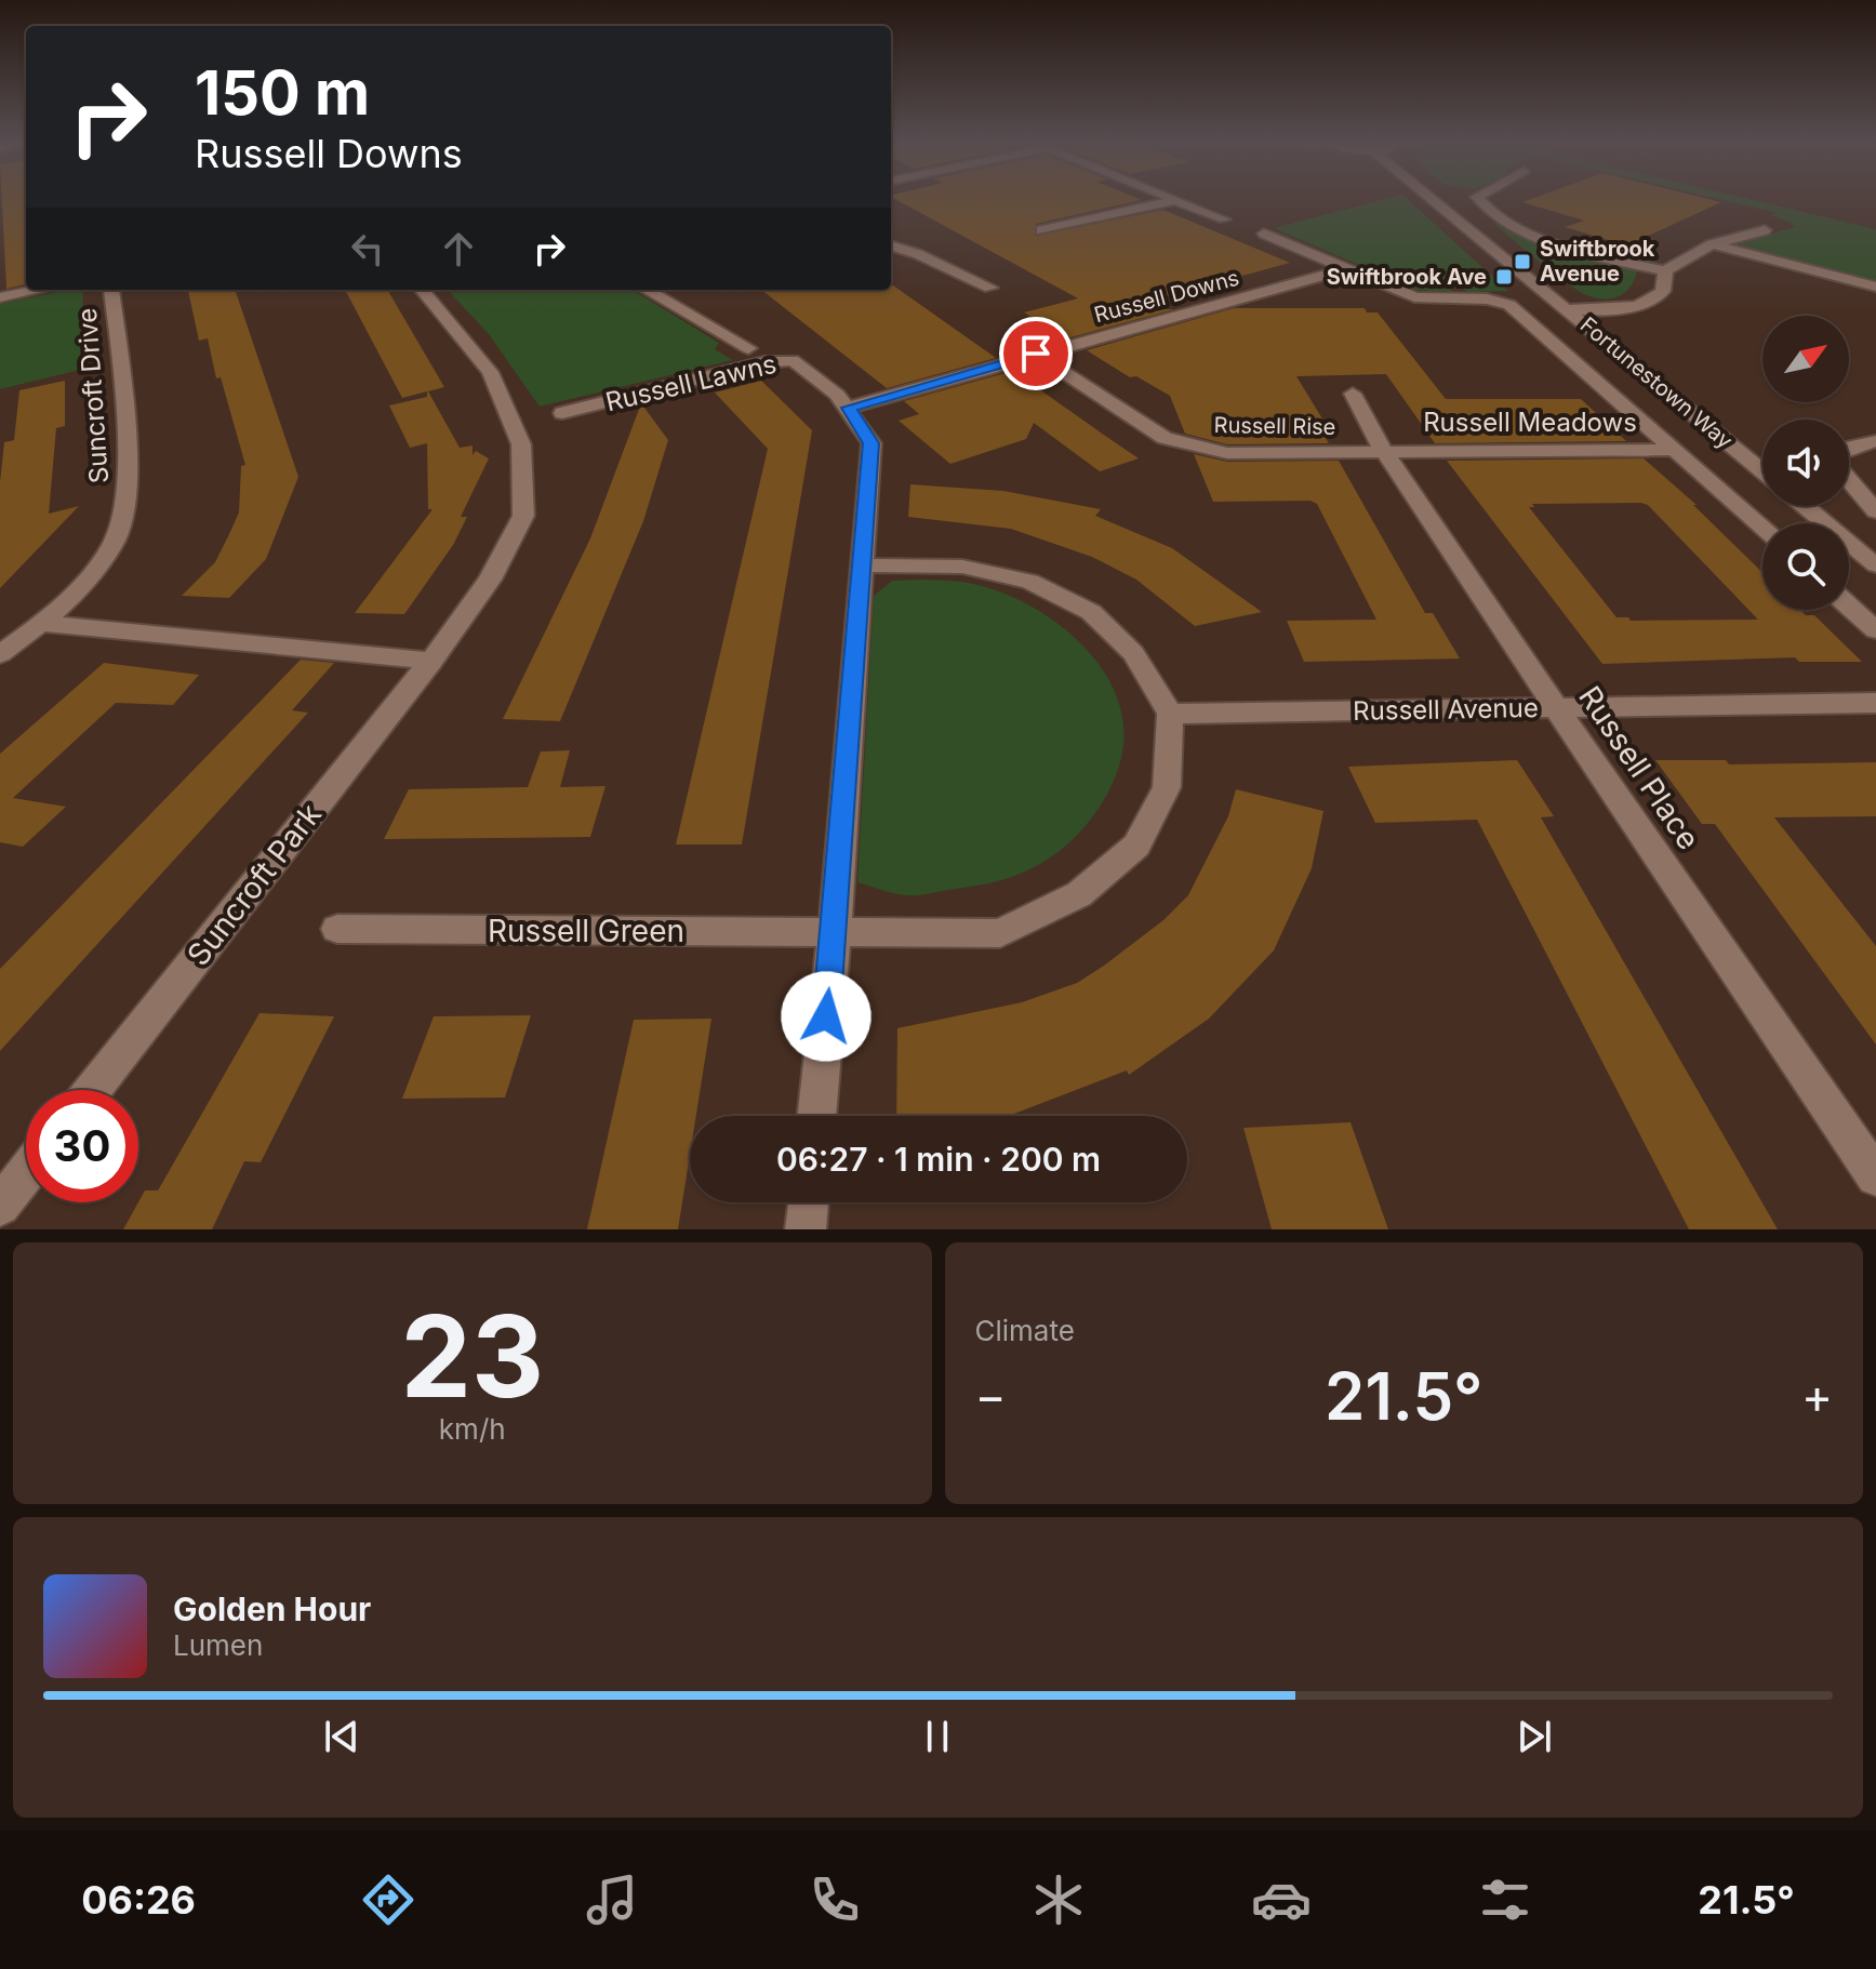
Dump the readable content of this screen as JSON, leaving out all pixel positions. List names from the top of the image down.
{
  "streets": {
    "street": [
      "Russell Downs",
      "Russell Lawns",
      "Fortunestown Way",
      "Suncroft Drive",
      "Russell Meadows",
      "Russell Rise",
      "Russell Avenue",
      "Russell Place",
      "Suncroft Park",
      "Russell Green"
    ]
  },
  "crossings": [
    ["Russell Downs", "Russell Lawns"],
    ["Russell Downs", "Russell Meadows"],
    ["Russell Downs", "Russell Rise"],
    ["Russell Lawns", "Russell Green"],
    ["Russell Meadows", "Russell Rise"],
    ["Russell Meadows", "Russell Place"],
    ["Russell Rise", "Russell Place"],
    ["Russell Avenue", "Russell Place"],
    ["Russell Avenue", "Russell Green"]
  ],
  "places": {
    "transit": ["Swiftbrook Avenue", "Swiftbrook Ave"]
  },
  "north": "top right",
  "page": {
    "turn": ["150 m", "Russell Downs"],
    "limit": "30",
    "trip": "06:27 · 1 min · 200 m",
    "tile": [
      ["23", "km/h"],
      "Climate"
    ],
    "heat": ["−", "21.5°", "+"],
    "song": ["Golden Hour", "Lumen"],
    "tabs": ["06:26", "21.5°"]
  }
}
